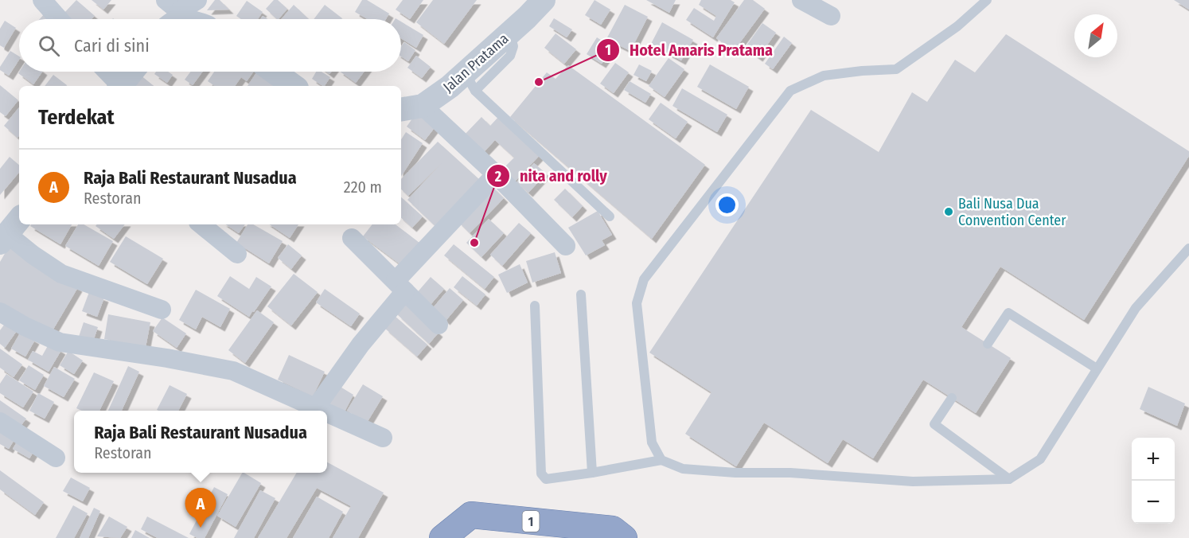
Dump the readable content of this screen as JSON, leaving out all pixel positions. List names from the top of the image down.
{
  "streets": {
    "highway": ["1"],
    "street": ["Jalan Pratama"]
  },
  "places": ["Hotel Amaris Pratama", "Bali Nusa Dua Convention Center", "nita and rolly"],
  "north": "top right",
  "page": {
    "search": "Cari di sini",
    "heading": "Terdekat",
    "list": [
      {
        "mark": "A",
        "name": "Raja Bali Restaurant Nusadua",
        "note": "Restoran",
        "value": "220 m"
      }
    ],
    "popup": ["Raja Bali Restaurant Nusadua", "Restoran"],
    "map_buttons": ["+", "−"],
    "pins": "A"
  }
}
